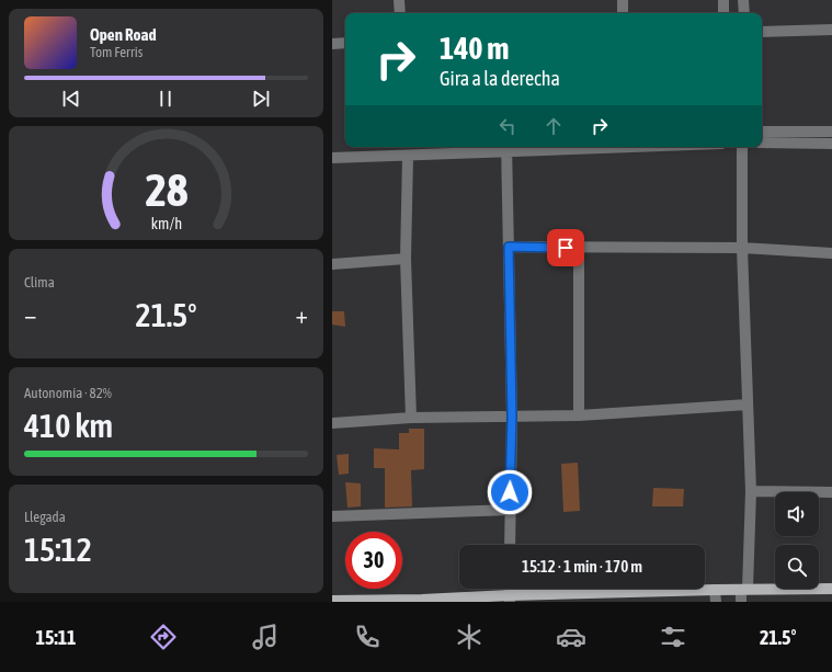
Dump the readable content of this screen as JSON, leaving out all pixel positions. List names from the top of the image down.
{
  "page": {
    "turn": ["140 m", "Gira a la derecha"],
    "song": ["Open Road", "Tom Ferris"],
    "tile": [
      "Clima",
      ["Autonomía · 82%", "410 km"],
      ["Llegada", "15:12"]
    ],
    "heat": ["−", "21.5°", "+"],
    "limit": "30",
    "trip": "15:12 · 1 min · 170 m",
    "tabs": ["15:11", "21.5°"],
    "gauge": ["28", "km/h"]
  }
}
